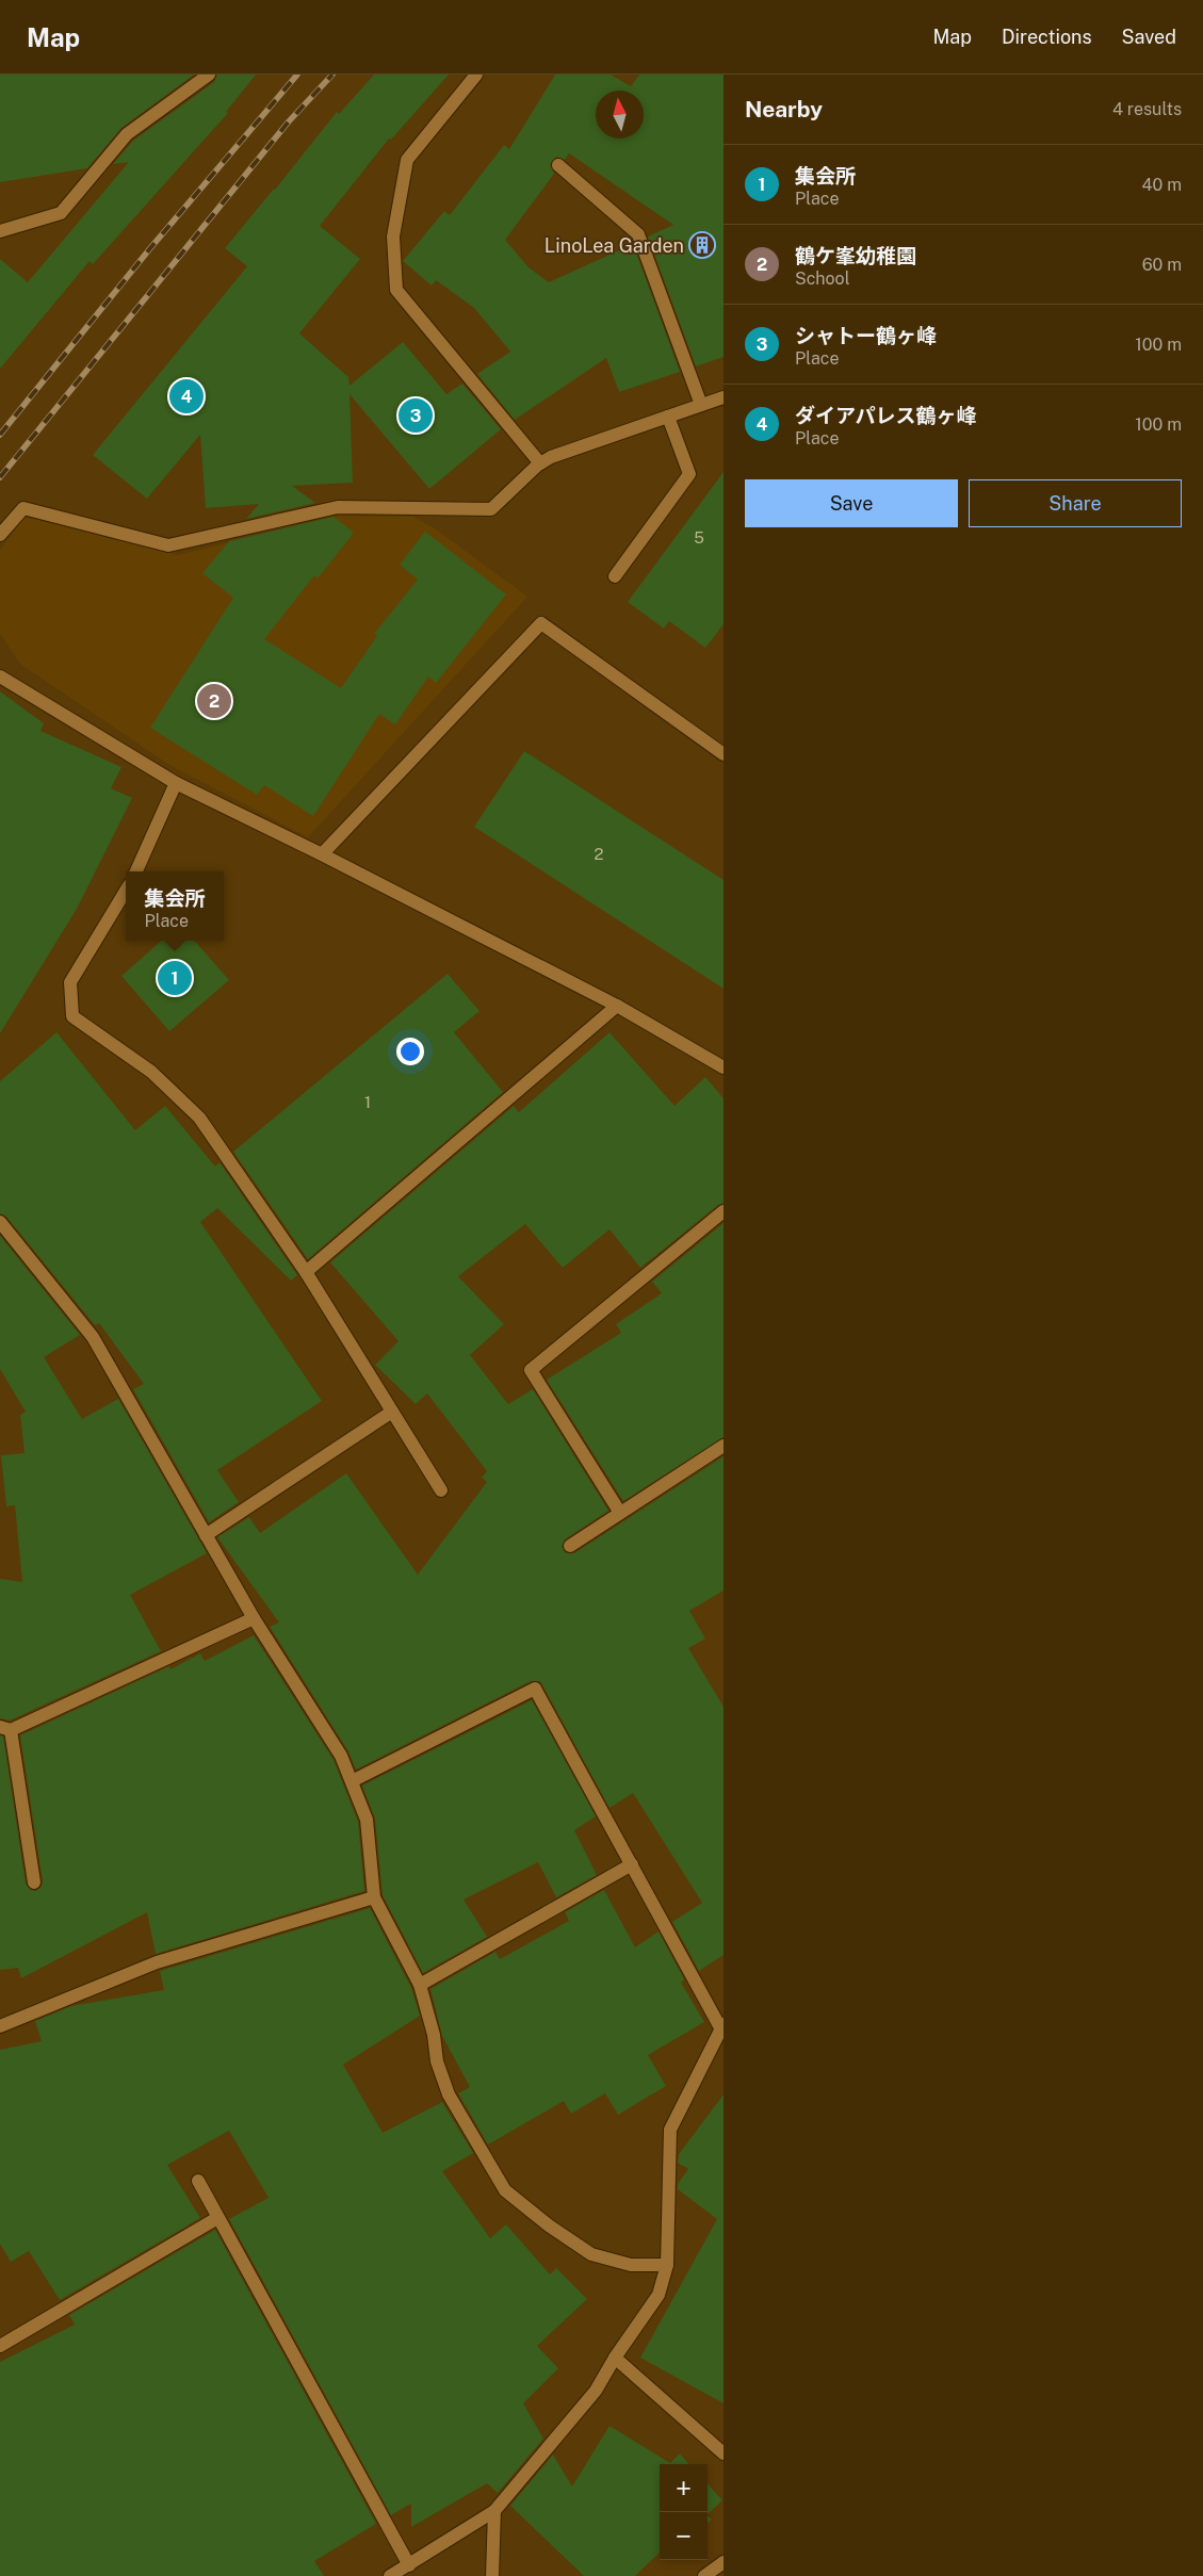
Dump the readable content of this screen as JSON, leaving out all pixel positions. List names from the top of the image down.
{
  "places": {
    "building": ["LinoLea Garden"]
  },
  "house_numbers": ["5", "2", "1"],
  "north": "top",
  "page": {
    "header": "Map",
    "nav": ["Map", "Directions", "Saved"],
    "heading": ["Nearby", "4 results"],
    "list": [
      {
        "mark": "1",
        "name": "集会所",
        "note": "Place",
        "value": "40 m"
      },
      {
        "mark": "2",
        "name": "鶴ケ峯幼稚園",
        "note": "School",
        "value": "60 m"
      },
      {
        "mark": "3",
        "name": "シャトー鶴ヶ峰",
        "note": "Place",
        "value": "100 m"
      },
      {
        "mark": "4",
        "name": "ダイアパレス鶴ヶ峰",
        "note": "Place",
        "value": "100 m"
      }
    ],
    "pins": [
      "4",
      "3",
      "2",
      "1"
    ],
    "buttons": ["Save", "Share"],
    "popup": ["集会所", "Place"],
    "map_buttons": ["+", "−"]
  }
}
